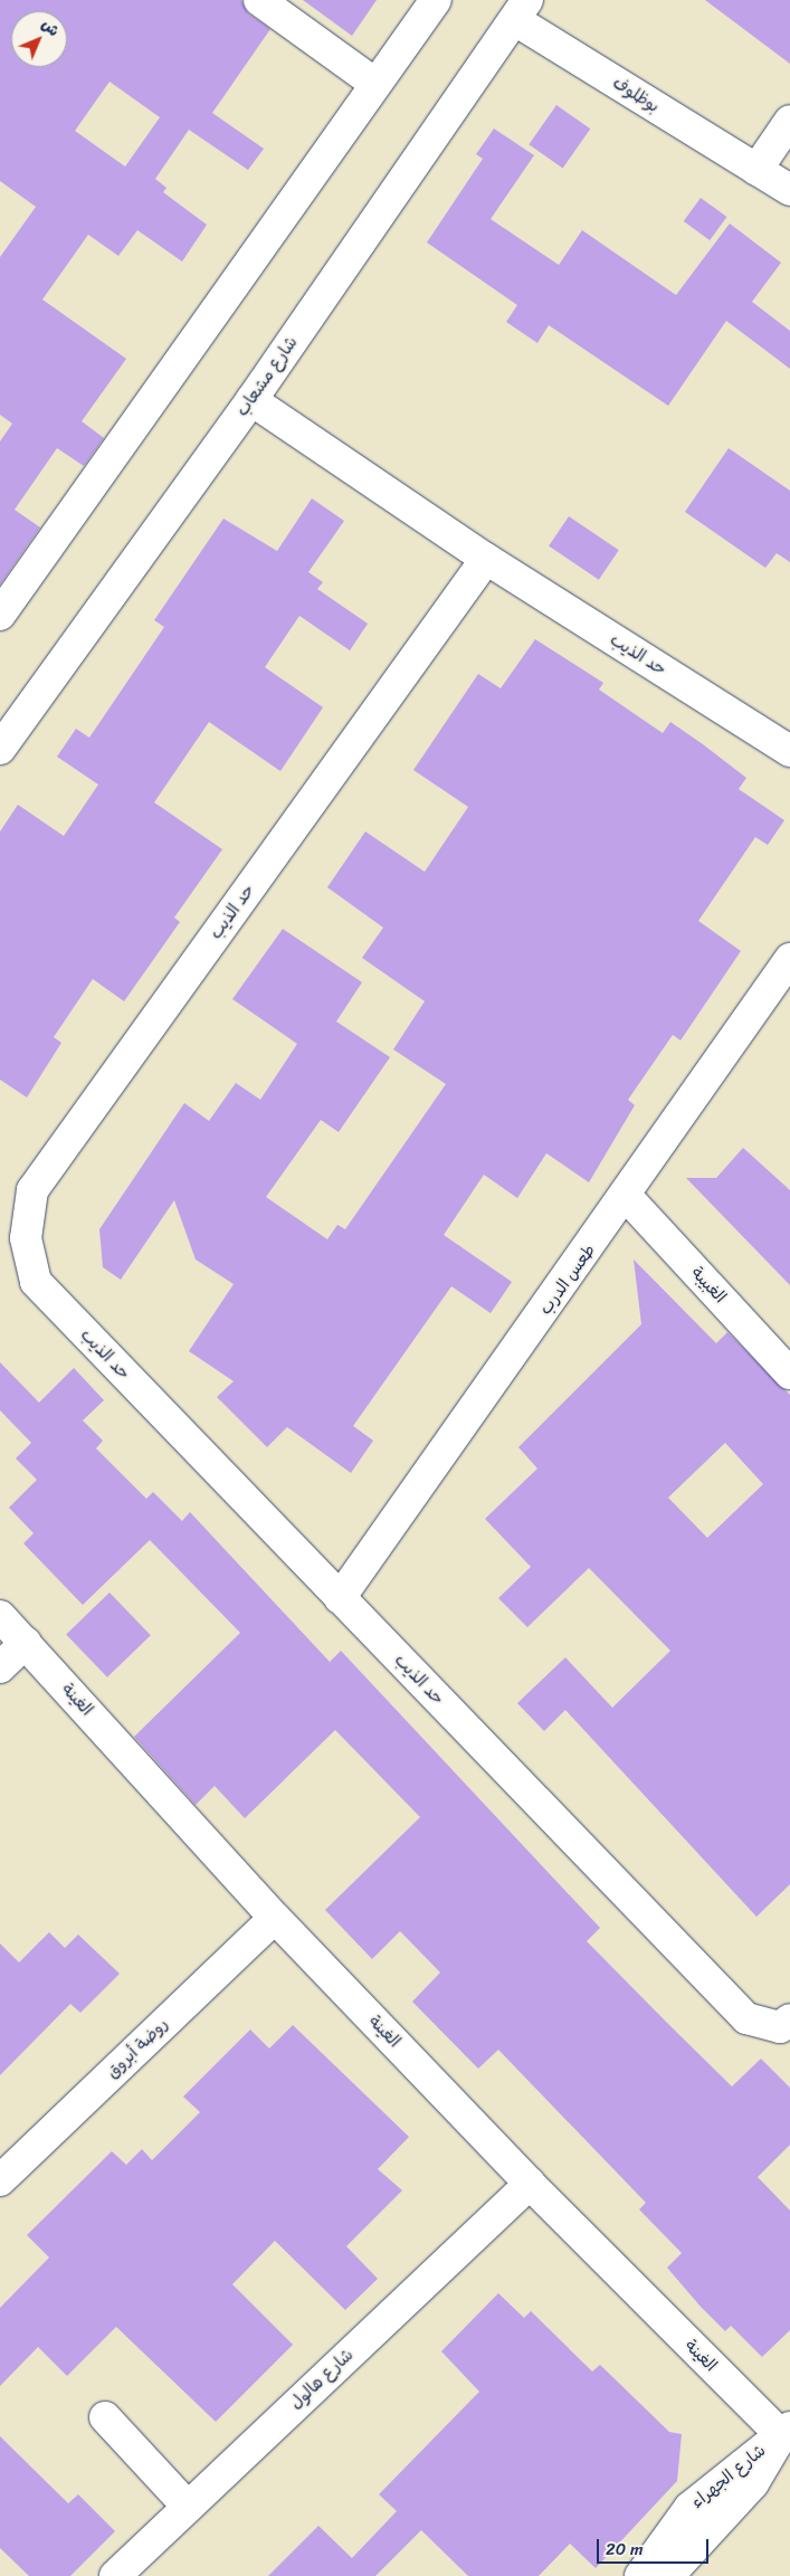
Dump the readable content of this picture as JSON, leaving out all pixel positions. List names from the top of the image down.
{
  "streets": {
    "street": [
      "بوظلوف",
      "شارع مشعاب",
      "حد الذيب",
      "طعس الدرب",
      "الغبيبة",
      "الغينة",
      "روضة أبروق",
      "شارع هالول",
      "شارع الجهراء"
    ]
  },
  "crossings": [
    ["بوظلوف", "شارع مشعاب"],
    ["شارع مشعاب", "حد الذيب"],
    ["حد الذيب", "طعس الدرب"],
    ["طعس الدرب", "الغبيبة"],
    ["الغينة", "روضة أبروق"],
    ["الغينة", "شارع هالول"],
    ["الغينة", "شارع الجهراء"]
  ],
  "scale_bar": "20 m",
  "north": "top right"
}
